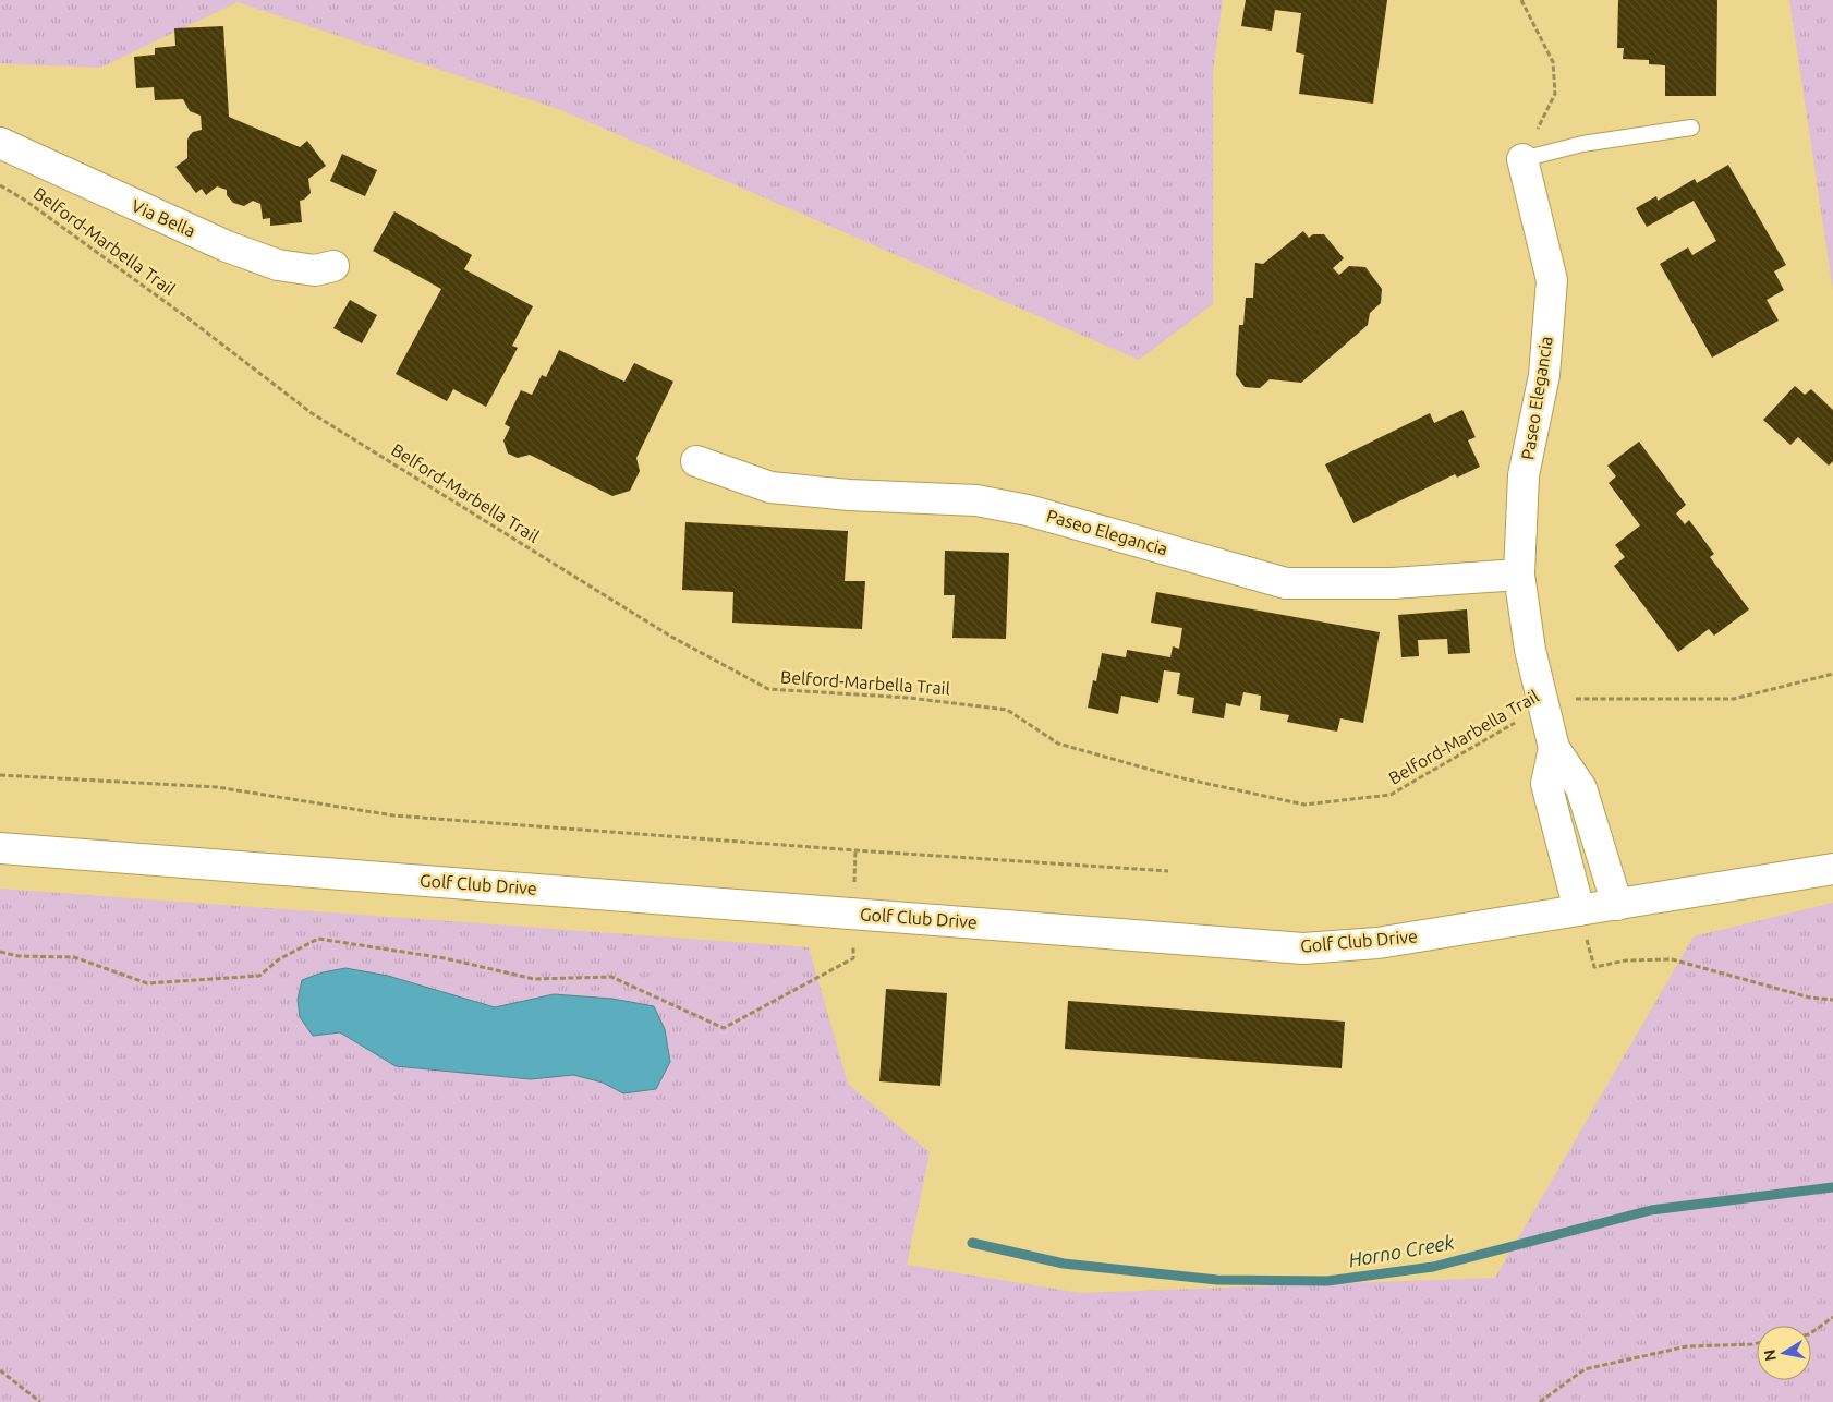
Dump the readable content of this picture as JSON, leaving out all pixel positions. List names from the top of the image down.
{
  "streets": {
    "street": ["Via Bella", "Paseo Elegancia", "Golf Club Drive"],
    "path": ["Belford-Marbella Trail"]
  },
  "crossings": [
    ["Belford-Marbella Trail", "Paseo Elegancia"],
    ["Paseo Elegancia", "Golf Club Drive"]
  ],
  "water": ["Horno Creek"],
  "north": "left"
}
